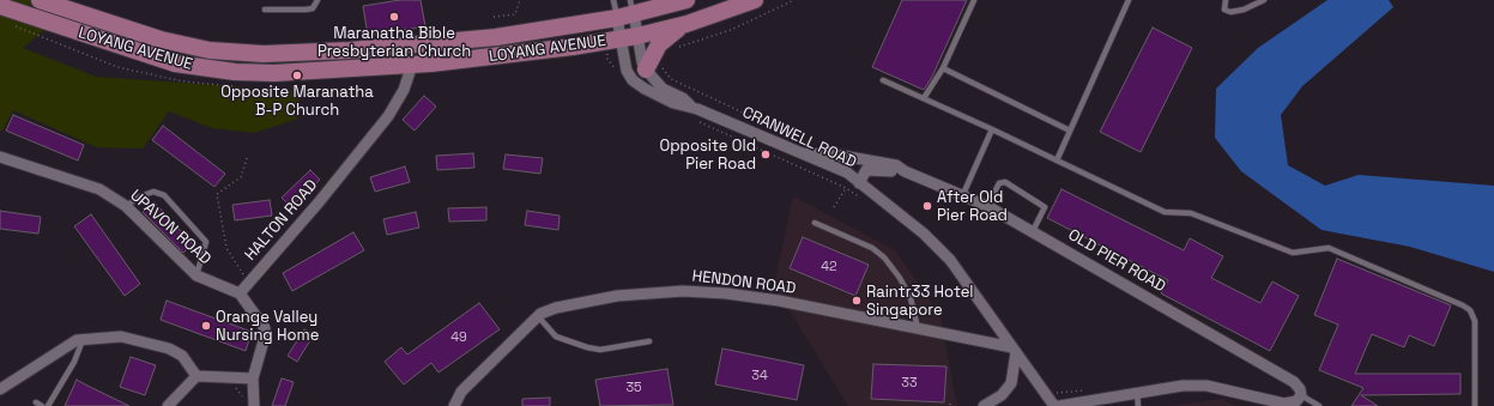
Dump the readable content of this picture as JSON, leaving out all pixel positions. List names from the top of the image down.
{
  "streets": {
    "main road": ["LOYANG AVENUE"],
    "street": [
      "CRANWELL ROAD",
      "HALTON ROAD",
      "UPAVON ROAD",
      "OLD PIER ROAD",
      "HENDON ROAD"
    ]
  },
  "crossings": [
    ["LOYANG AVENUE", "CRANWELL ROAD"],
    ["LOYANG AVENUE", "HALTON ROAD"],
    ["CRANWELL ROAD", "OLD PIER ROAD"],
    ["CRANWELL ROAD", "HENDON ROAD"],
    ["HALTON ROAD", "UPAVON ROAD"]
  ],
  "places": [
    "Maranatha Bible Presbyterian Church",
    "Opposite Maranatha B-P Church",
    "Opposite Old Pier Road",
    "After Old Pier Road",
    "Raintr33 Hotel Singapore",
    "Orange Valley Nursing Home"
  ],
  "house_numbers": [
    "42",
    "49",
    "34",
    "33",
    "35"
  ]
}
